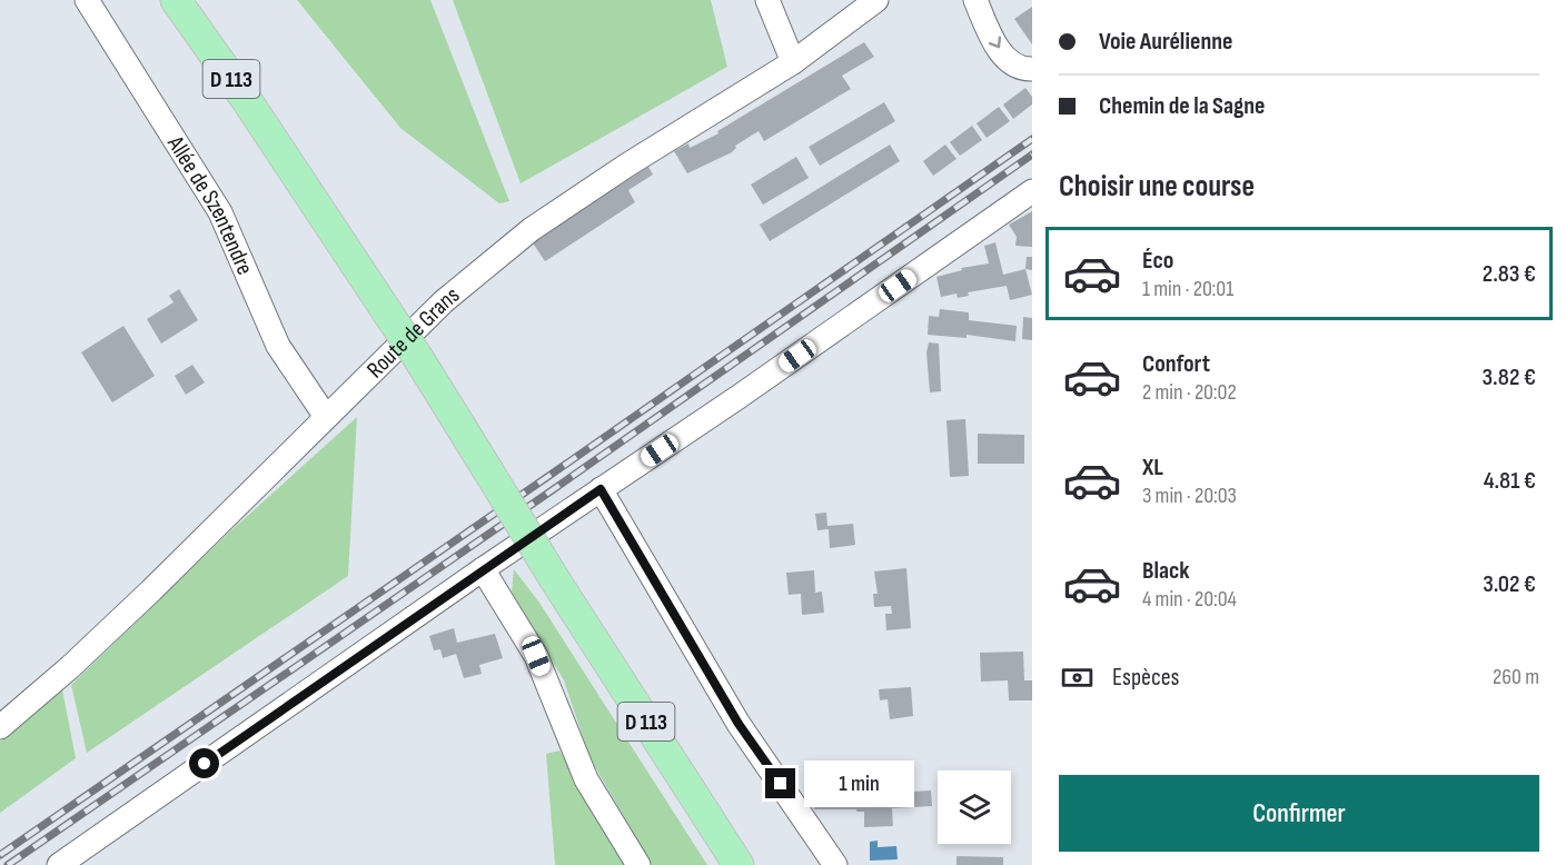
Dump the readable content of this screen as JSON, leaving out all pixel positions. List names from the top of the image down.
{
  "streets": {
    "main road": ["D 113"],
    "street": ["Allée de Szentendre", "Route de Grans"]
  },
  "crossings": [
    ["Allée de Szentendre", "Route de Grans"]
  ],
  "page": {
    "banner": ["Voie Aurélienne", "Chemin de la Sagne"],
    "heading": "Choisir une course",
    "list": [
      {
        "name": "Éco",
        "note": "1 min · 20:01",
        "value": "2.83 €"
      },
      {
        "name": "Confort",
        "note": "2 min · 20:02",
        "value": "3.82 €"
      },
      {
        "name": "XL",
        "note": "3 min · 20:03",
        "value": "4.81 €"
      },
      {
        "name": "Black",
        "note": "4 min · 20:04",
        "value": "3.02 €"
      }
    ],
    "pay": ["Espèces", "260 m"],
    "bubble": "1 min",
    "buttons": "Confirmer"
  }
}
